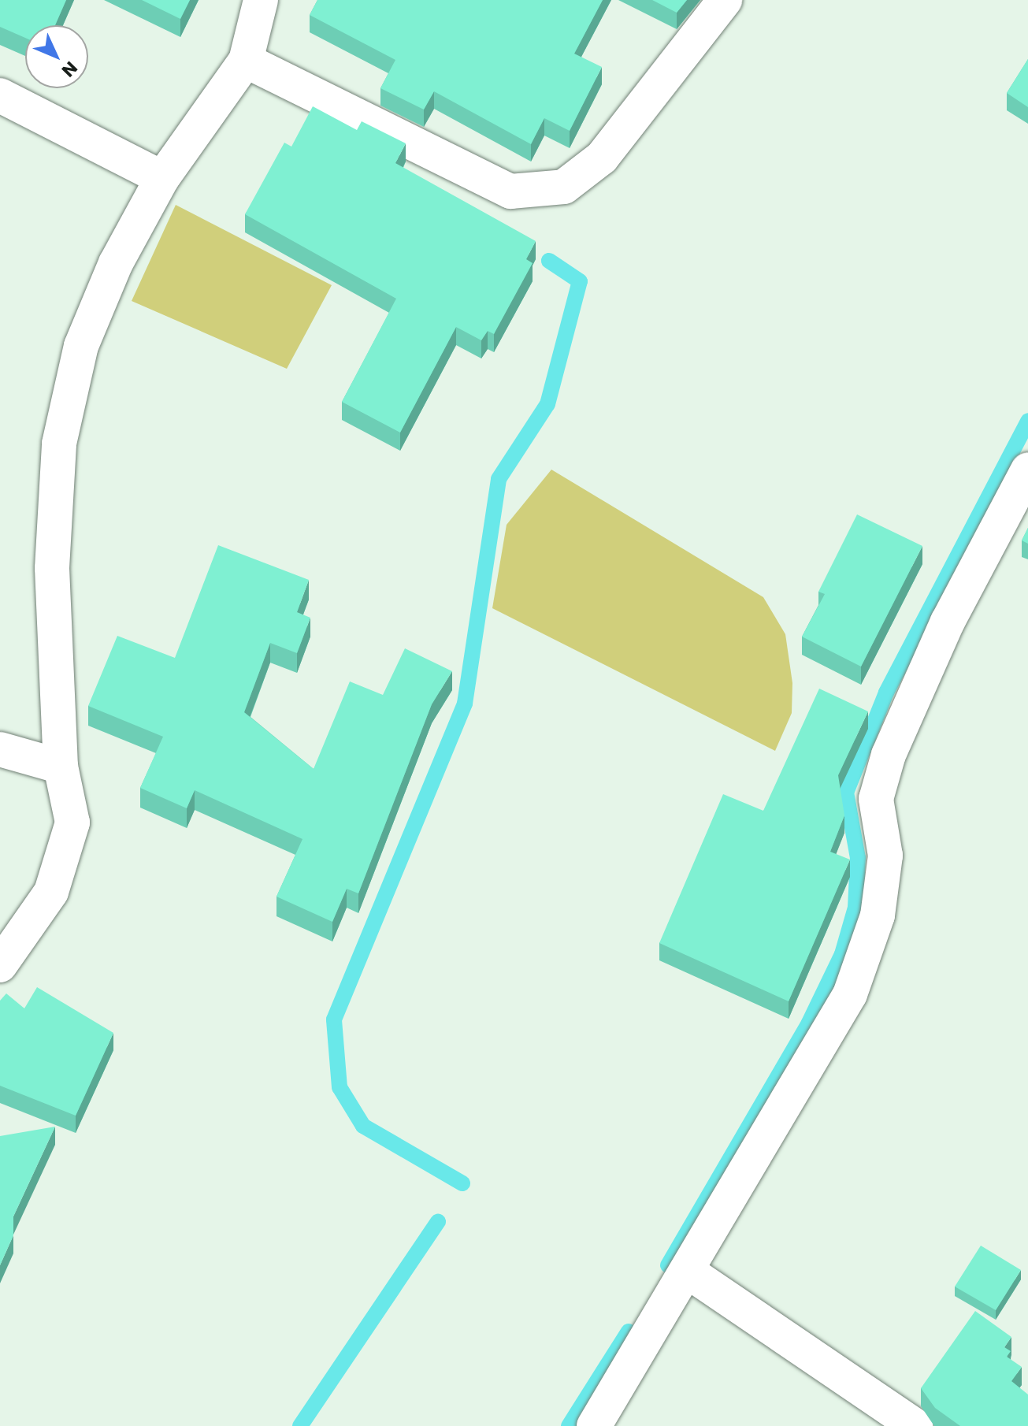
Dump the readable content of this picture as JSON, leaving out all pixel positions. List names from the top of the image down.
{
  "north": "bottom right"
}
